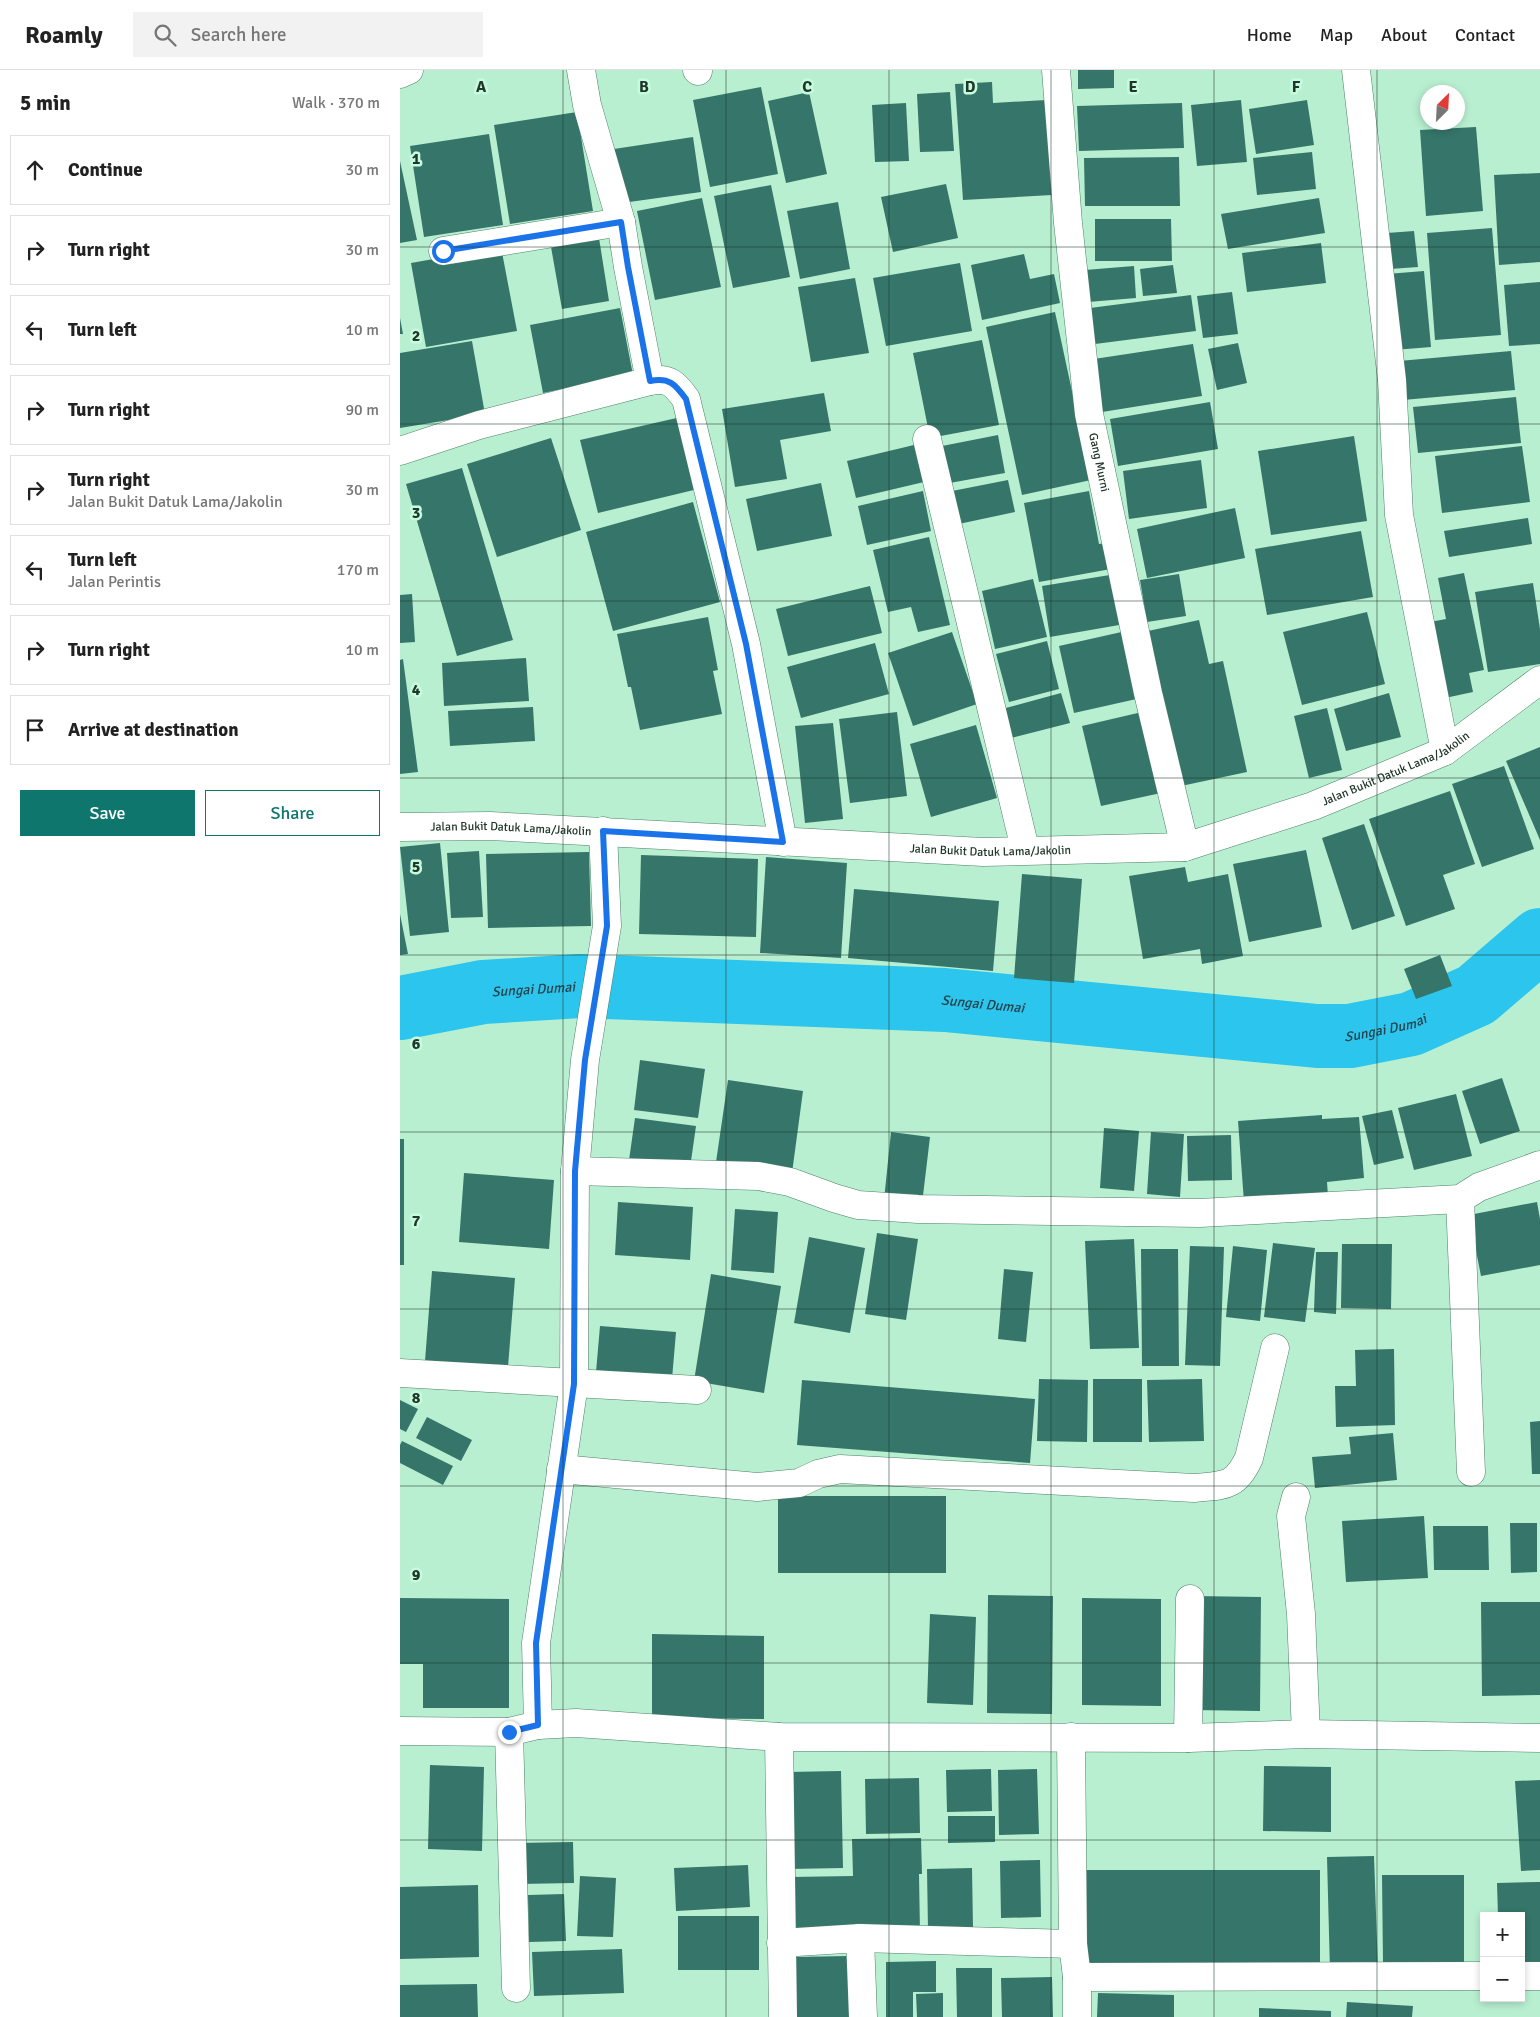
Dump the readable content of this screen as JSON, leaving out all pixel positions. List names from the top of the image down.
{
  "streets": {
    "street": ["Gang Murni", "Jalan Bukit Datuk Lama/Jakolin"]
  },
  "crossings": [
    ["Gang Murni", "Jalan Bukit Datuk Lama/Jakolin"]
  ],
  "water": ["Sungai Dumai"],
  "north": "top right",
  "page": {
    "header": "Roamly",
    "search": "Search here",
    "nav": [
      "Home",
      "Map",
      "About",
      "Contact"
    ],
    "heading": ["5 min", "Walk · 370 m"],
    "list": [
      ["Continue", "30 m"],
      ["Turn right", "30 m"],
      ["Turn left", "10 m"],
      ["Turn right", "90 m"],
      ["Turn right", "Jalan Bukit Datuk Lama/Jakolin", "30 m"],
      ["Turn left", "Jalan Perintis", "170 m"],
      ["Turn right", "10 m"],
      "Arrive at destination"
    ],
    "buttons": ["Save", "Share"],
    "map_buttons": ["+", "−"]
  },
  "grid": {
    "columns": [
      "A",
      "B",
      "C",
      "D",
      "E",
      "F"
    ],
    "rows": [
      "1",
      "2",
      "3",
      "4",
      "5",
      "6",
      "7",
      "8",
      "9"
    ]
  }
}
